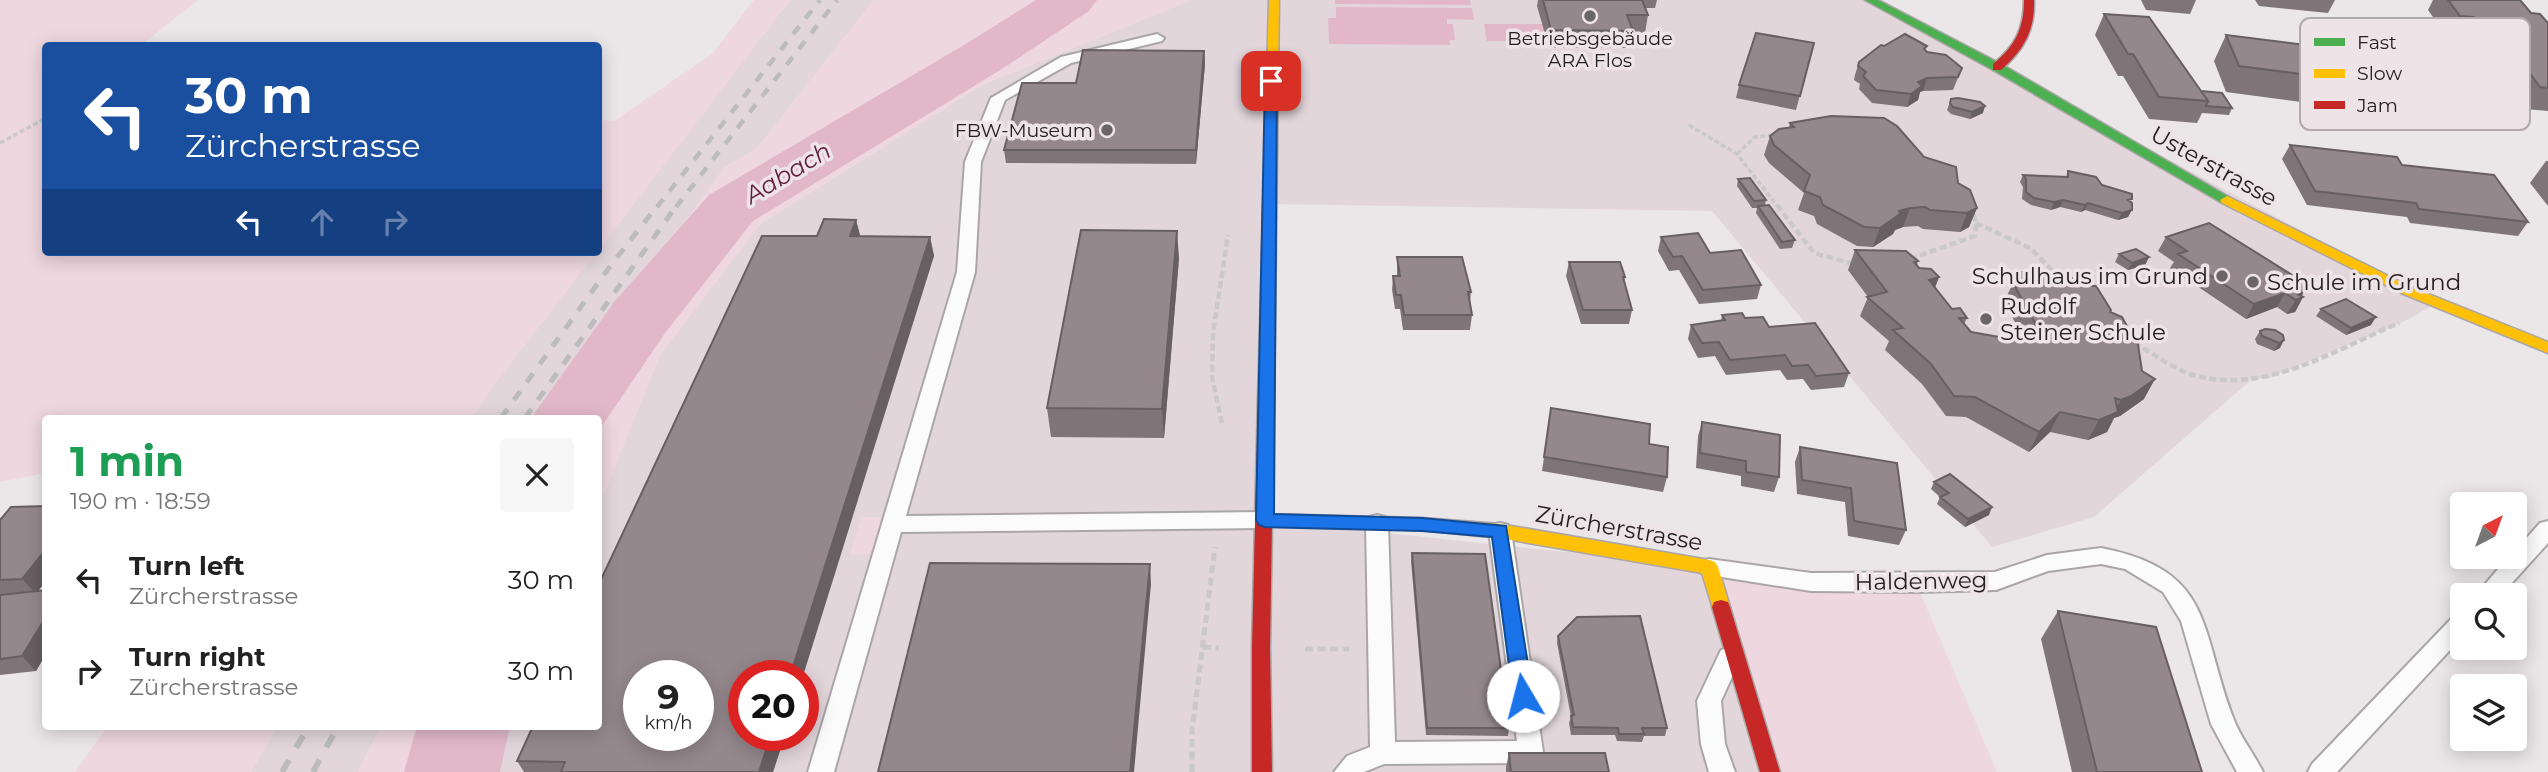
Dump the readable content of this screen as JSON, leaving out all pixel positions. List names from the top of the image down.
{
  "streets": {
    "main road": ["Usterstrasse", "Zürcherstrasse"],
    "lane": ["Haldenweg"]
  },
  "crossings": [
    ["Zürcherstrasse", "Haldenweg"]
  ],
  "water": ["Aabach"],
  "places": [
    "Betriebsgebäude ARA Flos",
    "FBW-Museum",
    "Schulhaus im Grund",
    "Schule im Grund",
    "Rudolf Steiner Schule"
  ],
  "legend": ["Fast", "Slow", "Jam"],
  "north": "top right",
  "page": {
    "turn": ["30 m", "Zürcherstrasse"],
    "heading": ["1 min", "190 m · 18:59"],
    "list": [
      {
        "name": "Turn left",
        "note": "Zürcherstrasse",
        "value": "30 m"
      },
      {
        "name": "Turn right",
        "note": "Zürcherstrasse",
        "value": "30 m"
      }
    ],
    "speed": "9 km/h",
    "limit": "20"
  }
}
